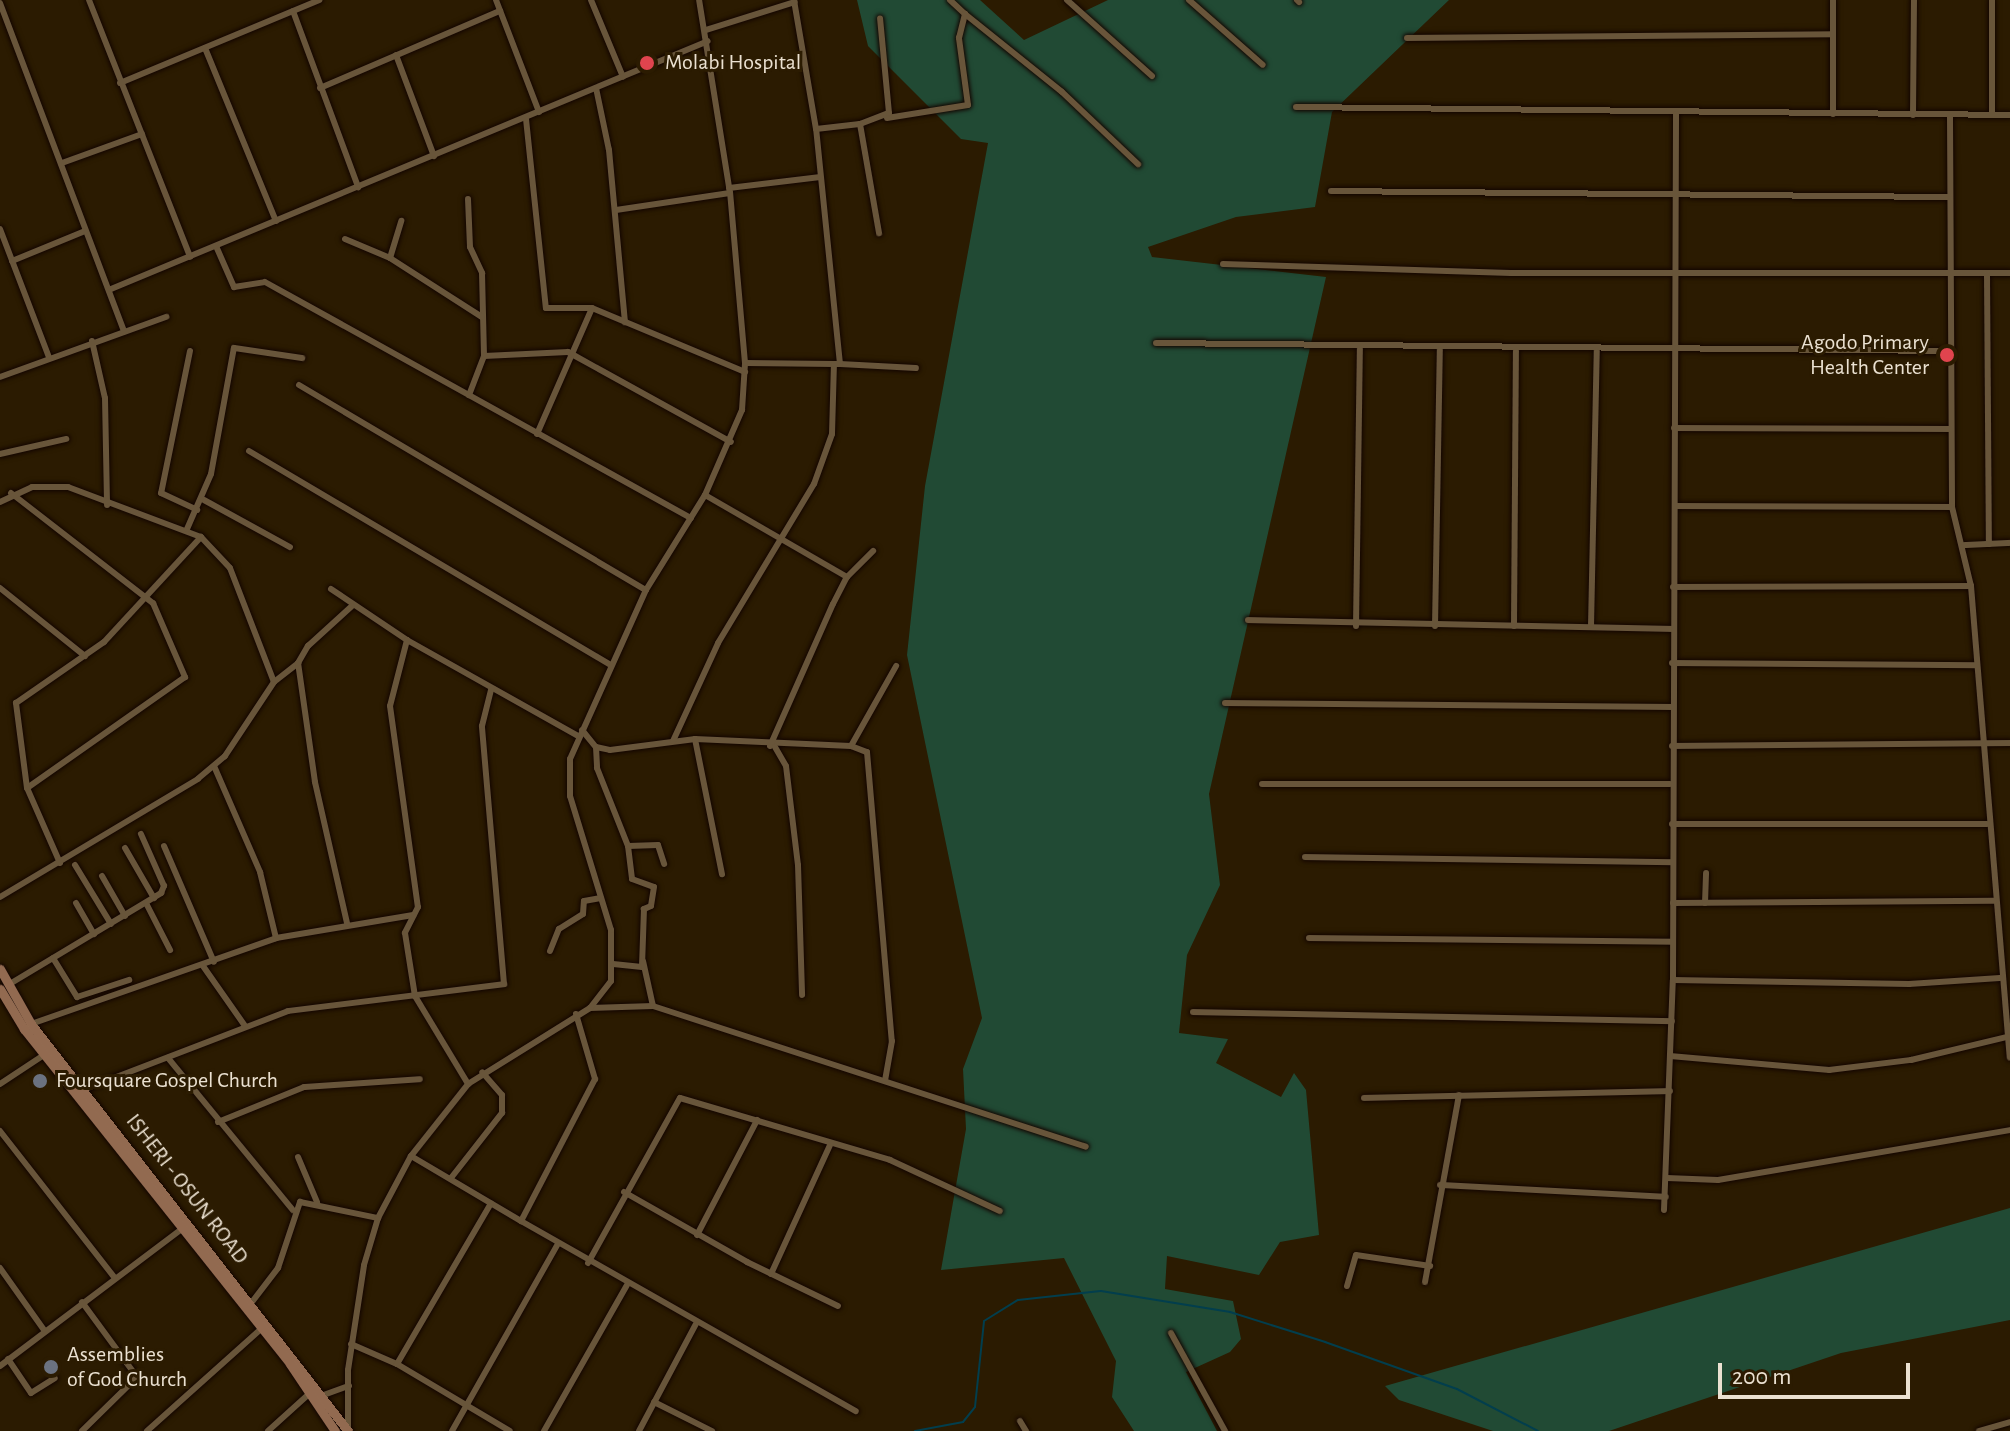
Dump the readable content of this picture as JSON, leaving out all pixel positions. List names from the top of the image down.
{
  "streets": {
    "main road": ["ISHERI - OSUN ROAD"]
  },
  "places": [
    "Molabi Hospital",
    "Agodo Primary Health Center",
    "Foursquare Gospel Church",
    "Assemblies of God Church"
  ],
  "scale_bar": "200 m"
}
